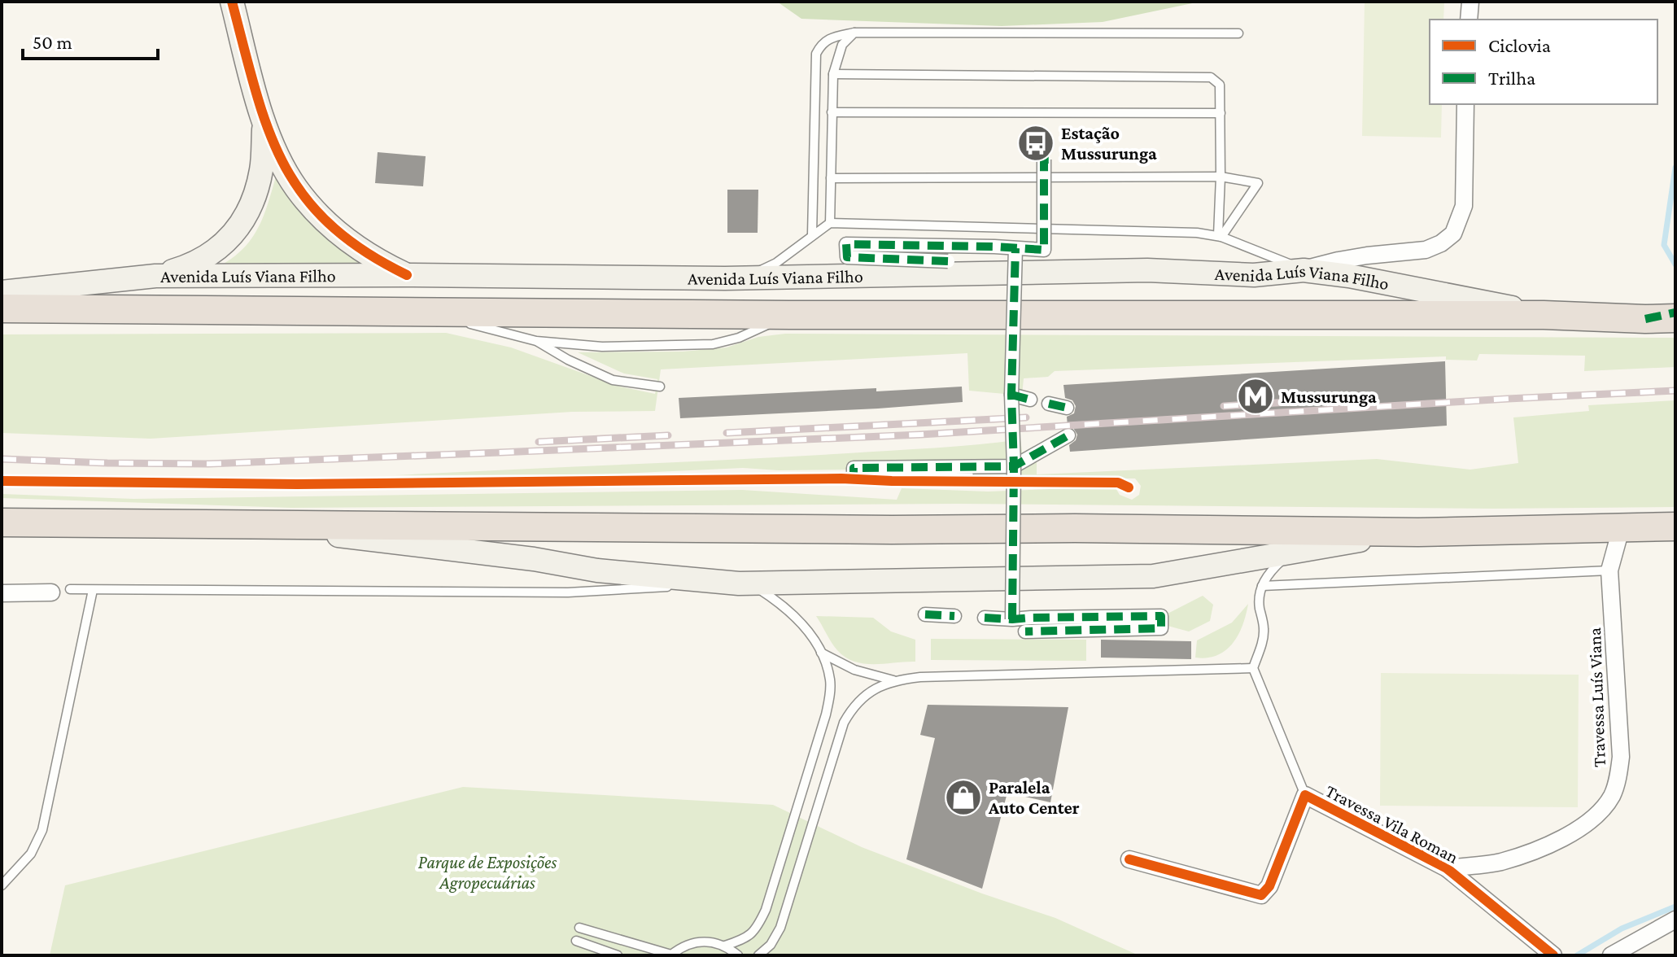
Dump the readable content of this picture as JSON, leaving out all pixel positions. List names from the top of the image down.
{
  "streets": {
    "highway": ["Avenida Luís Viana Filho"],
    "street": ["Travessa Luís Viana", "Travessa Vila Roman"]
  },
  "crossings": [
    ["Travessa Luís Viana", "Travessa Vila Roman"]
  ],
  "parks": ["Parque de Exposições Agropecuárias"],
  "places": {
    "bus stop": ["Estação Mussurunga"],
    "metro station": ["Mussurunga"],
    "shop": ["Paralela Auto Center"]
  },
  "legend": ["Ciclovia", "Trilha"],
  "scale_bar": "50 m"
}
